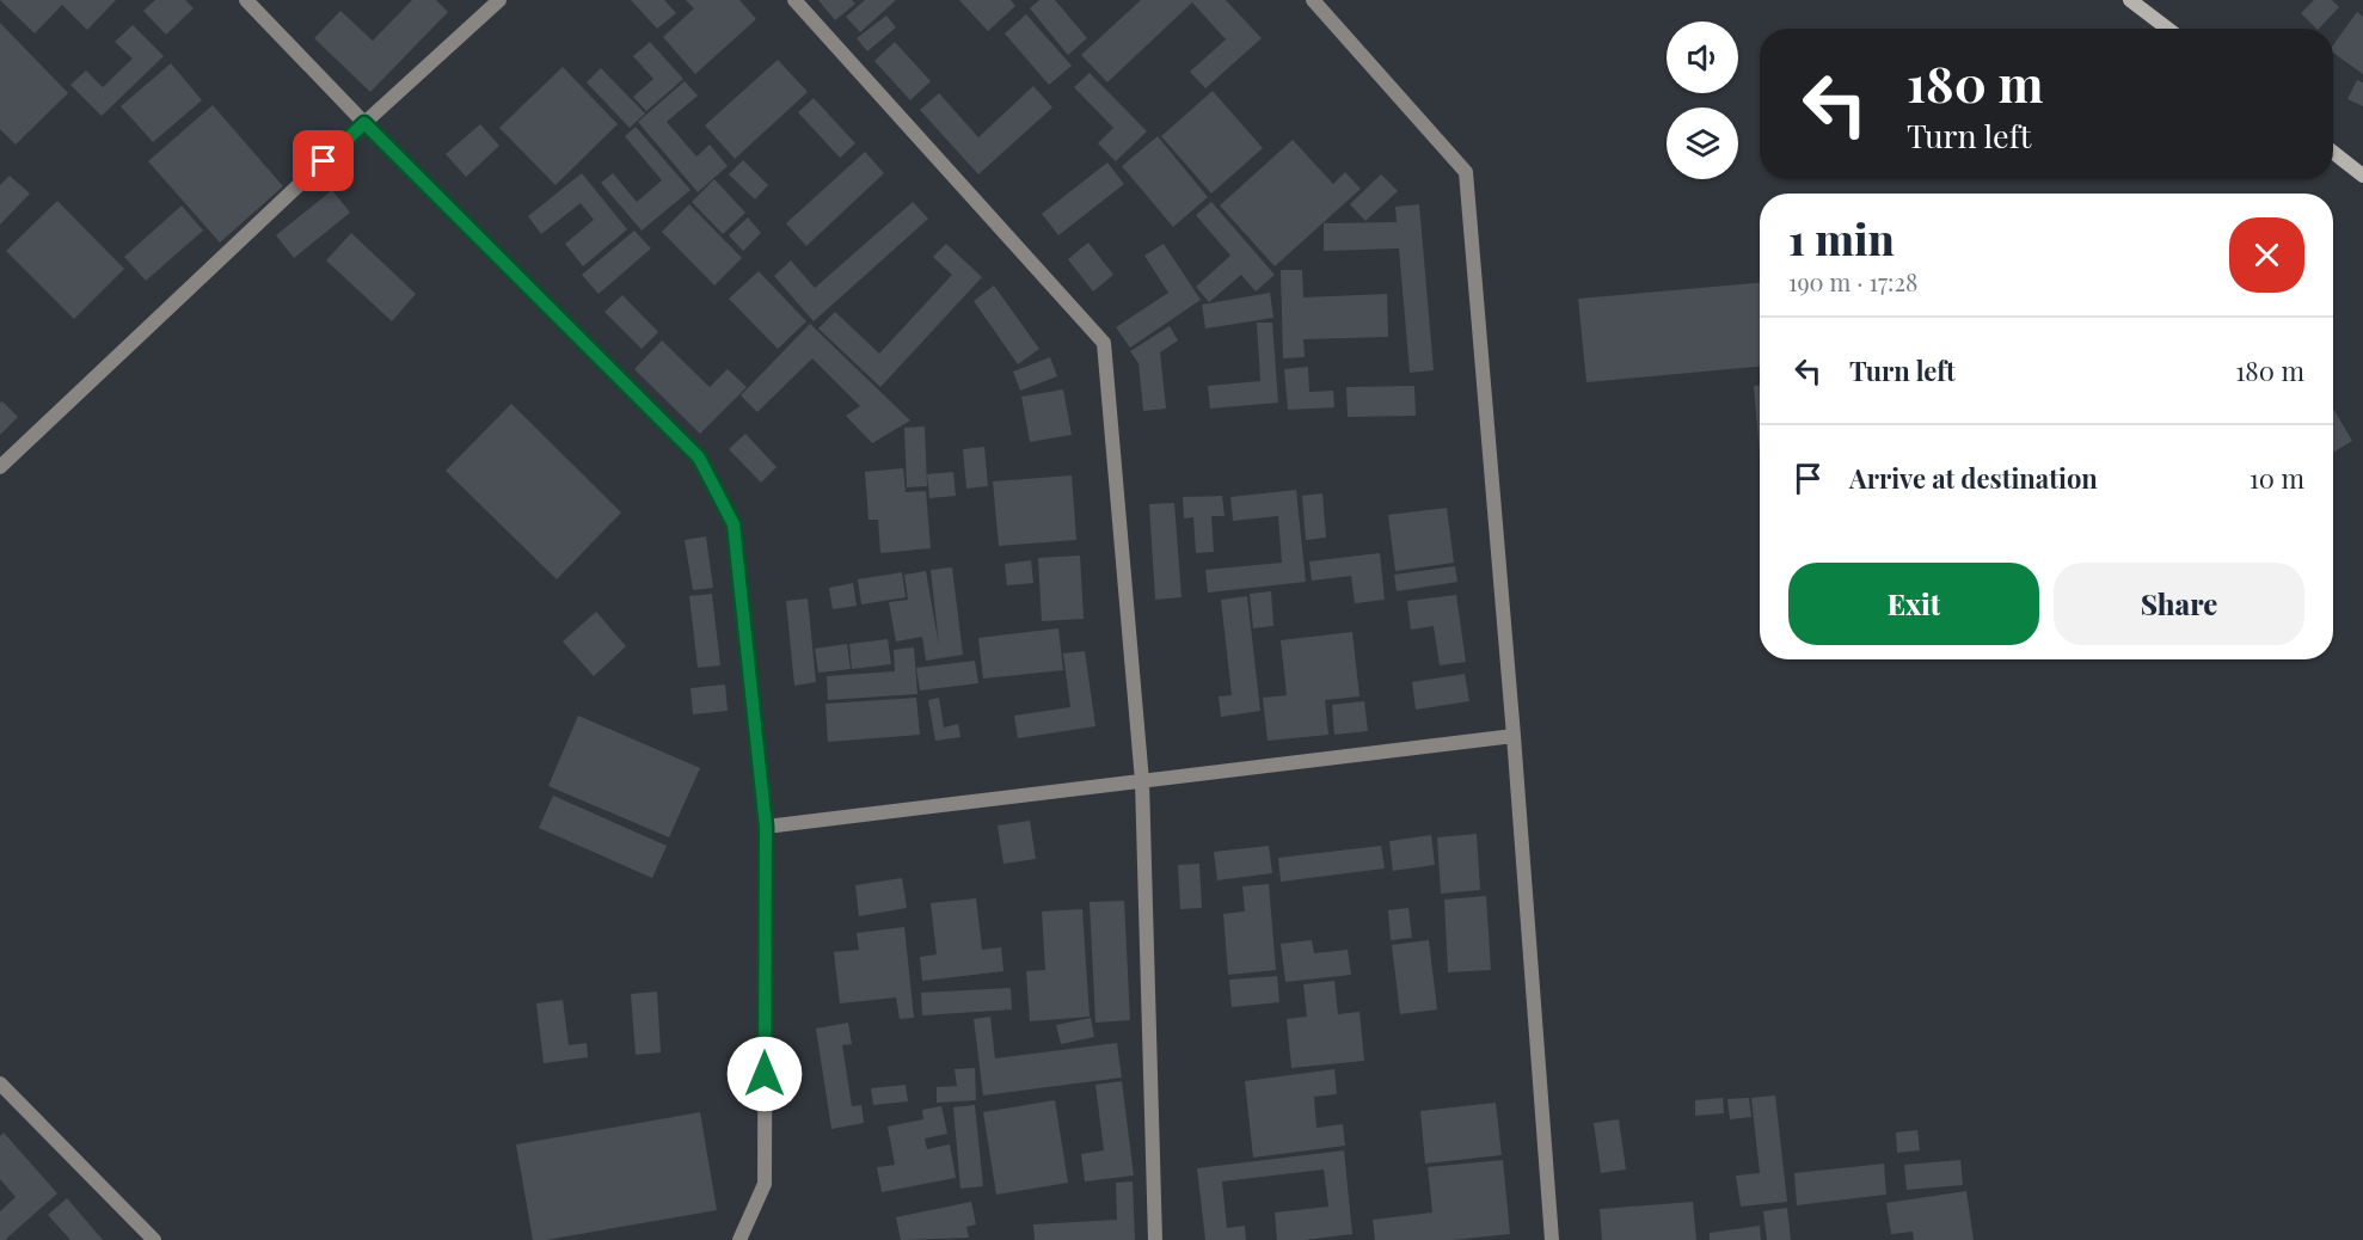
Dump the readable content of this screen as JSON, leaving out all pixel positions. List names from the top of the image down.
{
  "page": {
    "turn": ["180 m", "Turn left"],
    "heading": ["1 min", "190 m · 17:28"],
    "list": [
      {
        "name": "Turn left",
        "value": "180 m"
      },
      {
        "name": "Arrive at destination",
        "value": "10 m"
      }
    ],
    "buttons": ["Exit", "Share"]
  }
}
